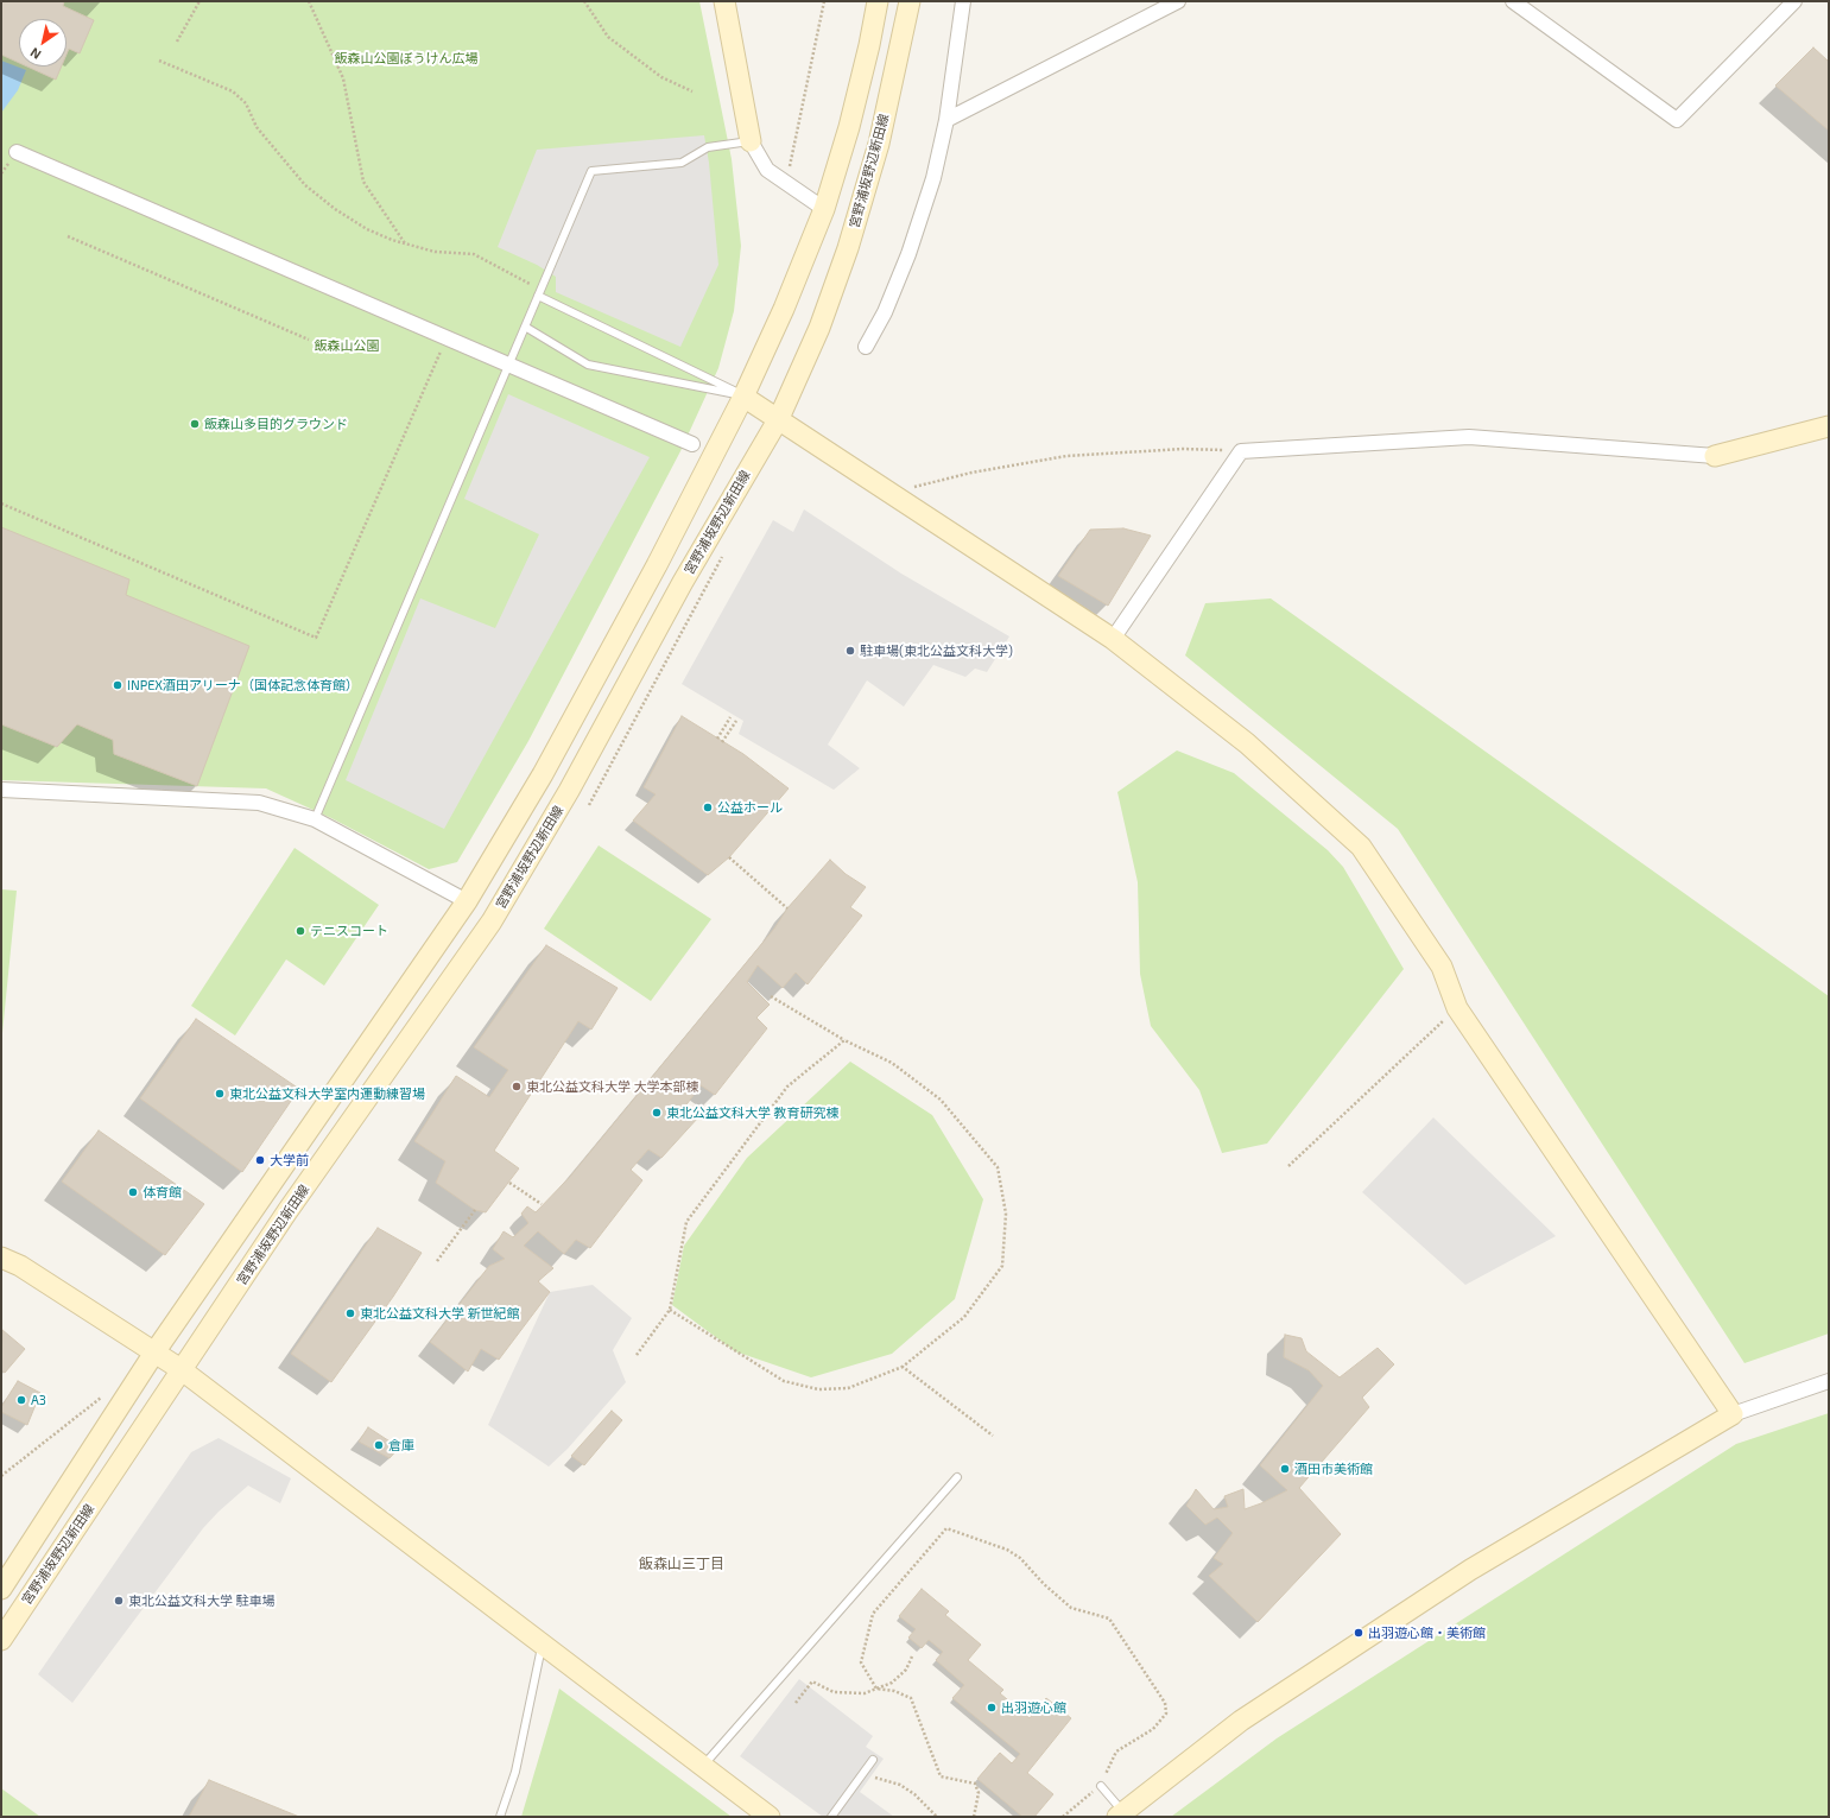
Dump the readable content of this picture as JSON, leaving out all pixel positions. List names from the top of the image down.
{
  "streets": {
    "main road": ["宮野浦坂野辺新田線"]
  },
  "districts": ["飯森山三丁目"],
  "parks": ["飯森山公園ぼうけん広場", "飯森山公園"],
  "places": [
    "飯森山多目的グラウンド",
    "駐車場(東北公益文科大学)",
    "INPEX酒田アリーナ（国体記念体育館）",
    "公益ホール",
    "テニスコート",
    "東北公益文科大学 大学本部棟",
    "東北公益文科大学室内運動練習場",
    "東北公益文科大学 教育研究棟",
    "大学前",
    "体育館",
    "東北公益文科大学 新世紀館",
    "A3",
    "倉庫",
    "酒田市美術館",
    "東北公益文科大学 駐車場",
    "出羽遊心館・美術館",
    "出羽遊心館"
  ],
  "north": "bottom left"
}
